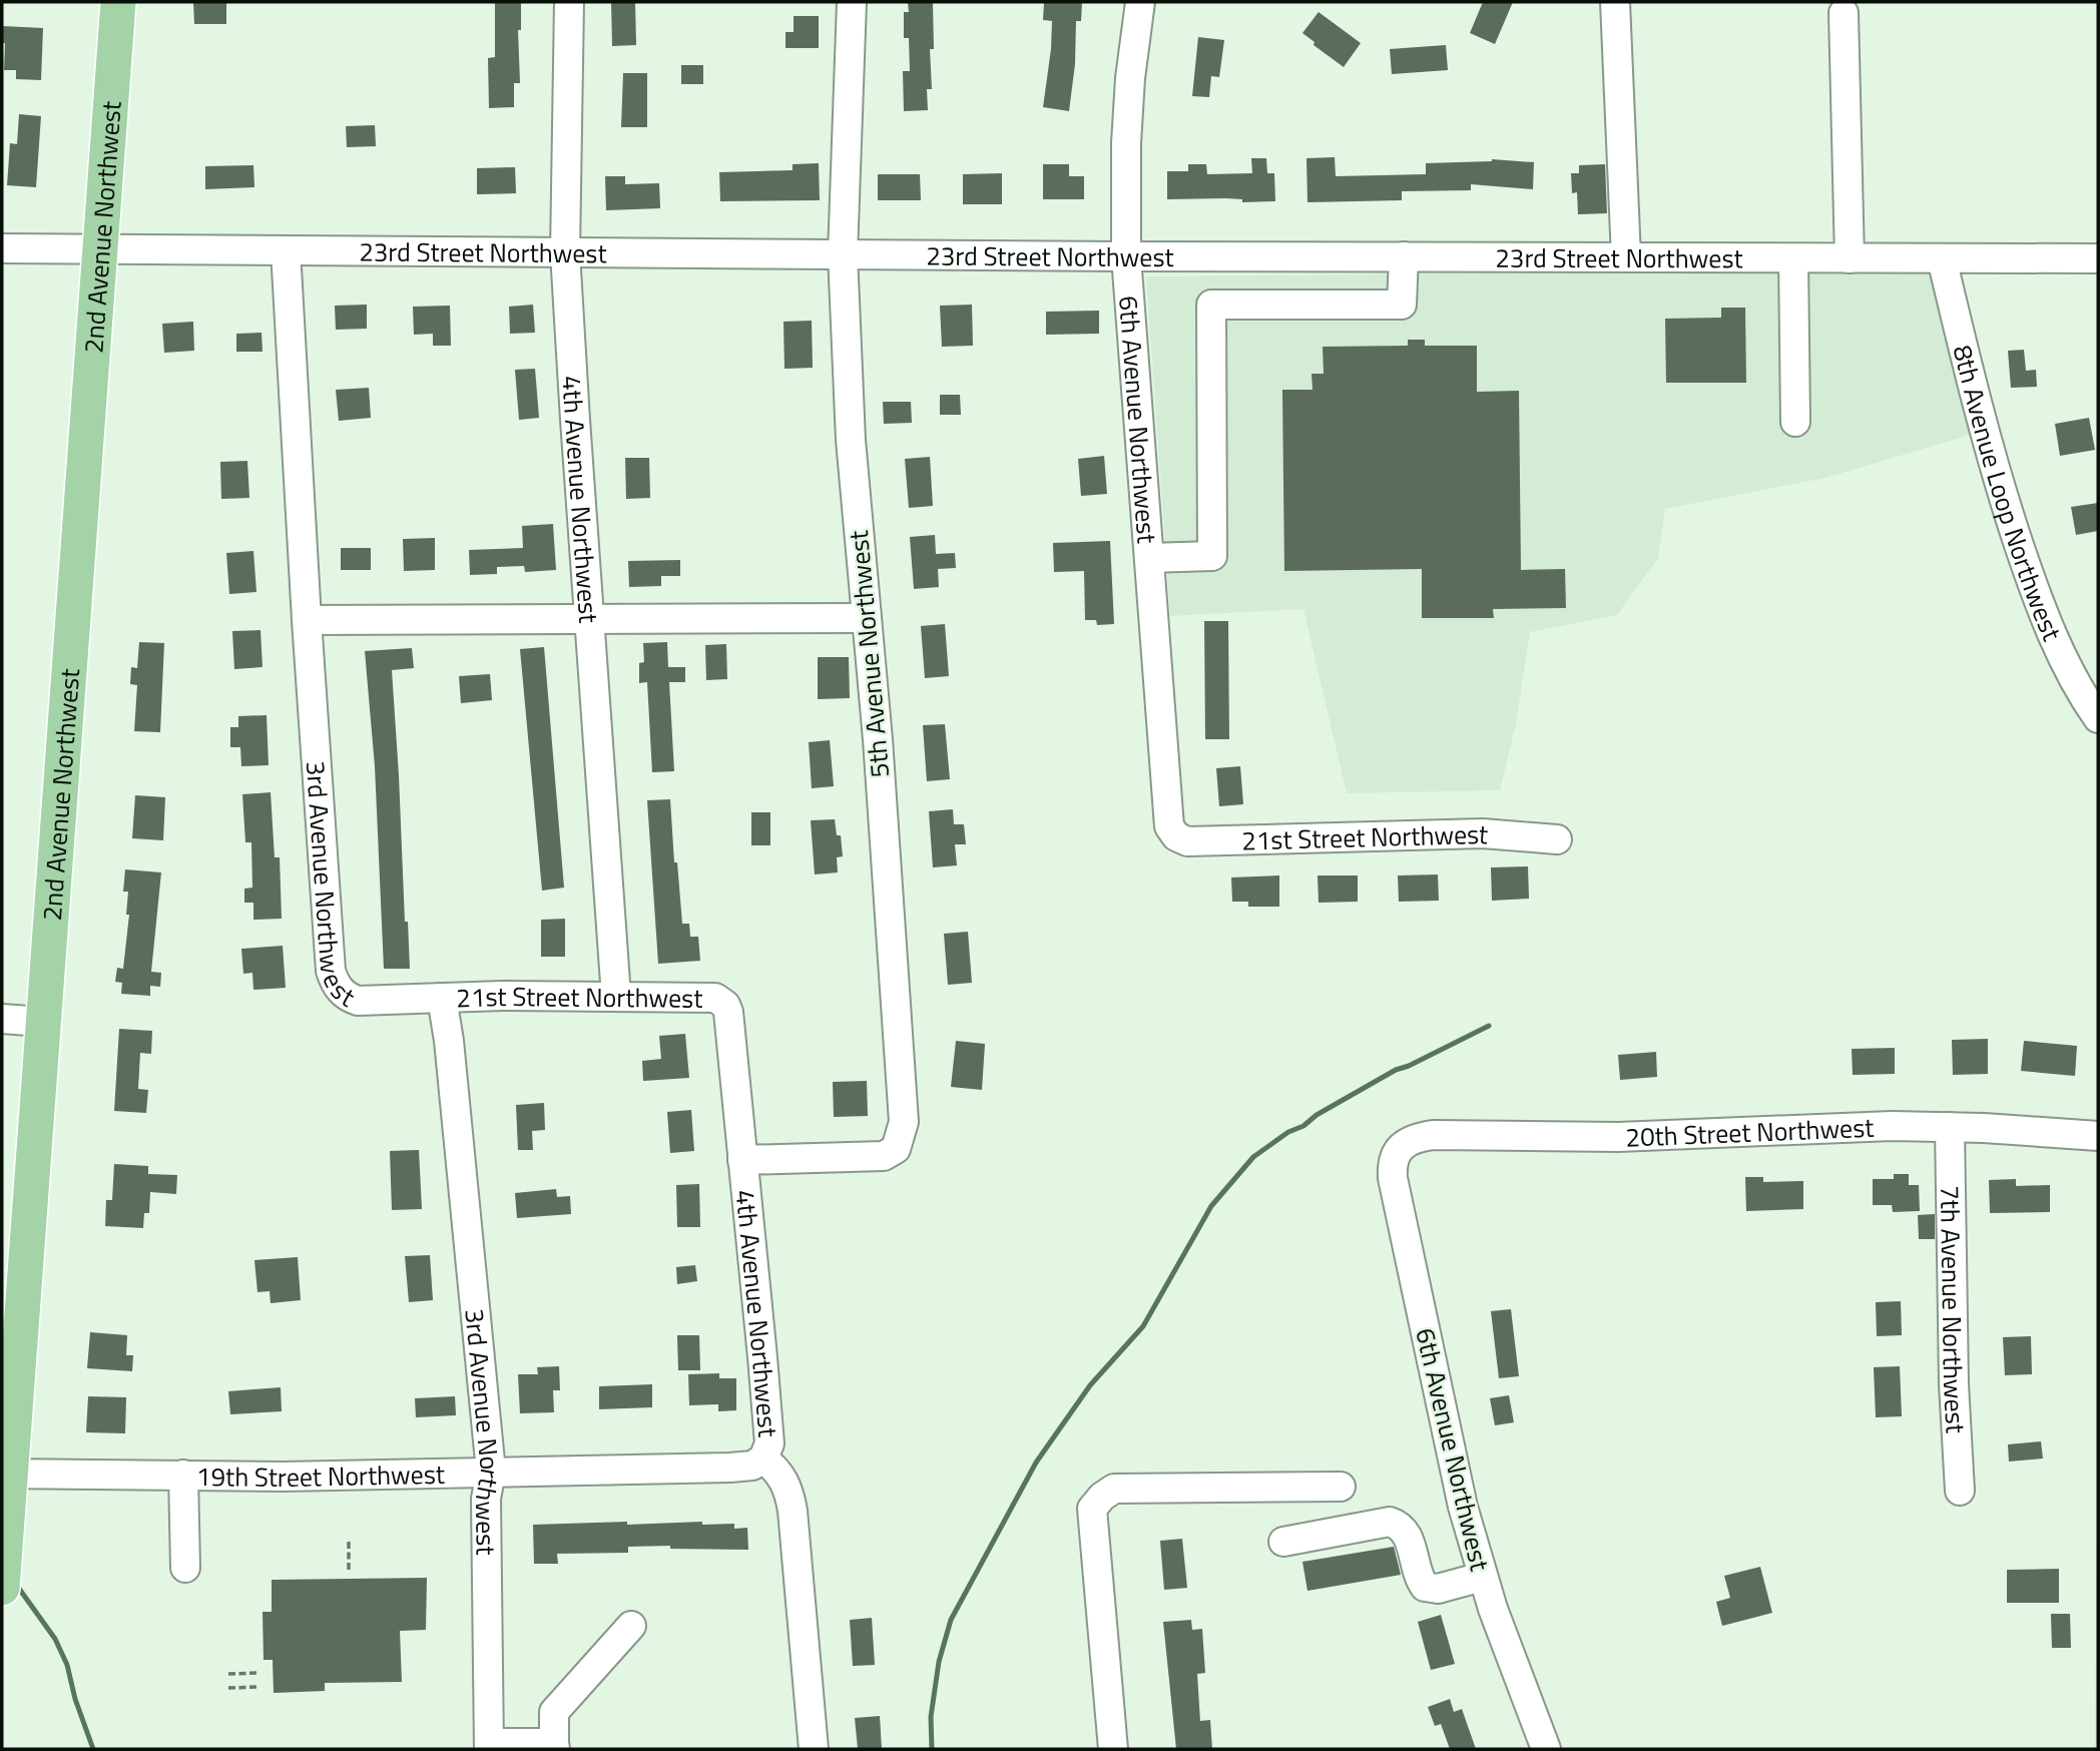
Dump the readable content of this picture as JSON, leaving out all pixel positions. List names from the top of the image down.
{
  "streets": {
    "main road": ["2nd Avenue Northwest"],
    "street": [
      "23rd Street Northwest",
      "6th Avenue Northwest",
      "8th Avenue Loop Northwest",
      "4th Avenue Northwest",
      "5th Avenue Northwest",
      "21st Street Northwest",
      "3rd Avenue Northwest",
      "20th Street Northwest",
      "7th Avenue Northwest",
      "19th Street Northwest"
    ]
  },
  "crossings": [
    ["2nd Avenue Northwest", "23rd Street Northwest"],
    ["2nd Avenue Northwest", "19th Street Northwest"],
    ["23rd Street Northwest", "6th Avenue Northwest"],
    ["23rd Street Northwest", "8th Avenue Loop Northwest"],
    ["23rd Street Northwest", "4th Avenue Northwest"],
    ["23rd Street Northwest", "5th Avenue Northwest"],
    ["23rd Street Northwest", "3rd Avenue Northwest"],
    ["6th Avenue Northwest", "21st Street Northwest"],
    ["6th Avenue Northwest", "20th Street Northwest"],
    ["4th Avenue Northwest", "5th Avenue Northwest"],
    ["4th Avenue Northwest", "21st Street Northwest"],
    ["4th Avenue Northwest", "19th Street Northwest"],
    ["21st Street Northwest", "3rd Avenue Northwest"],
    ["3rd Avenue Northwest", "19th Street Northwest"],
    ["20th Street Northwest", "7th Avenue Northwest"]
  ]
}
